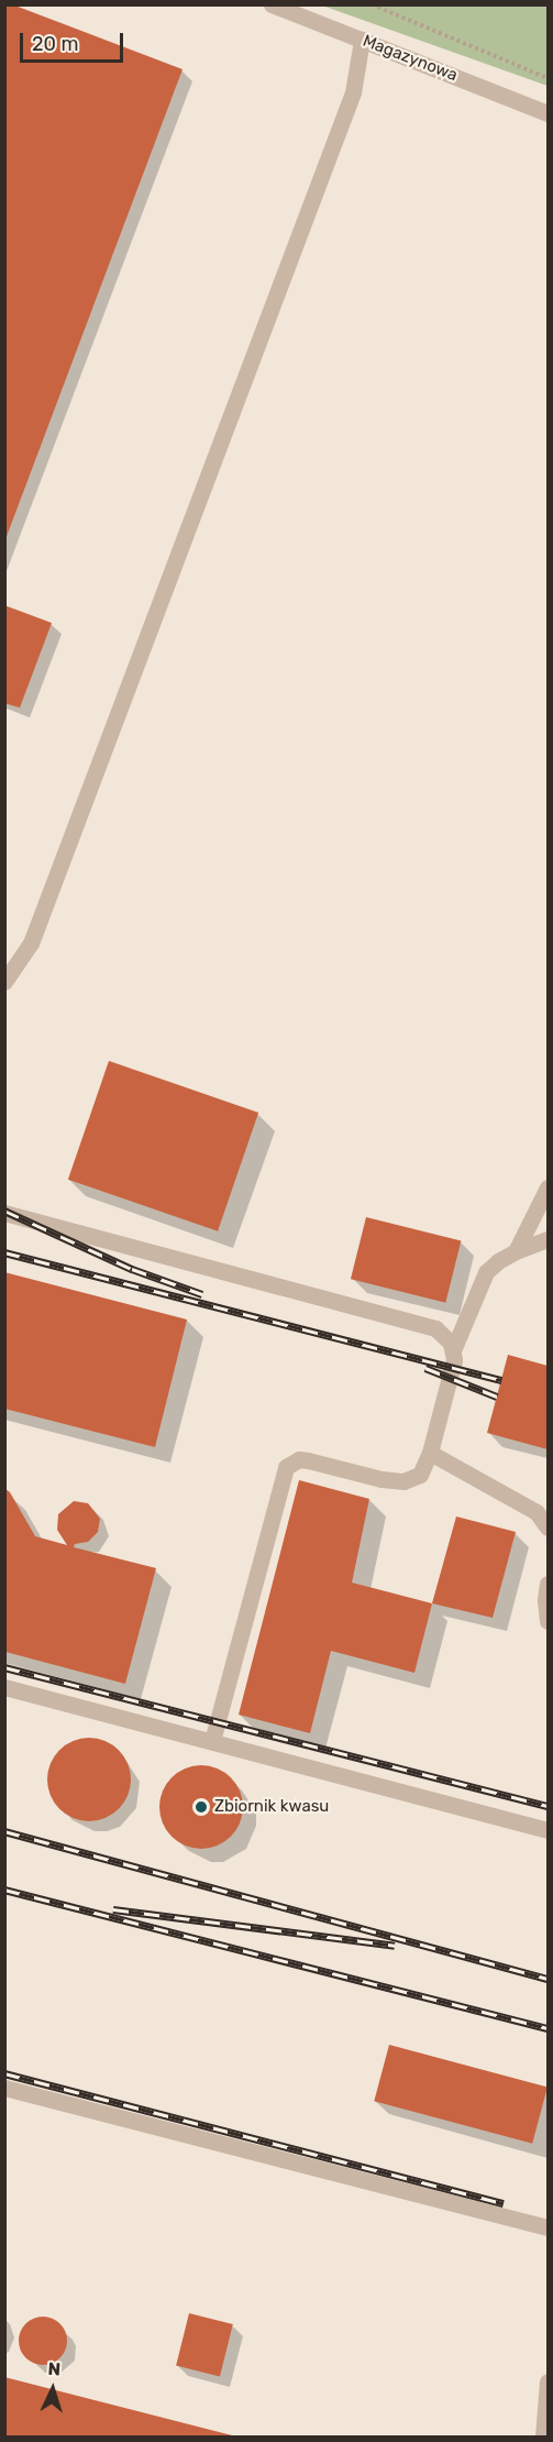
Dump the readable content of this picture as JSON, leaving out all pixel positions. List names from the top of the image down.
{
  "streets": {
    "lane": ["Magazynowa"]
  },
  "places": ["Zbiornik kwasu"],
  "scale_bar": "20 m",
  "north": "top"
}
